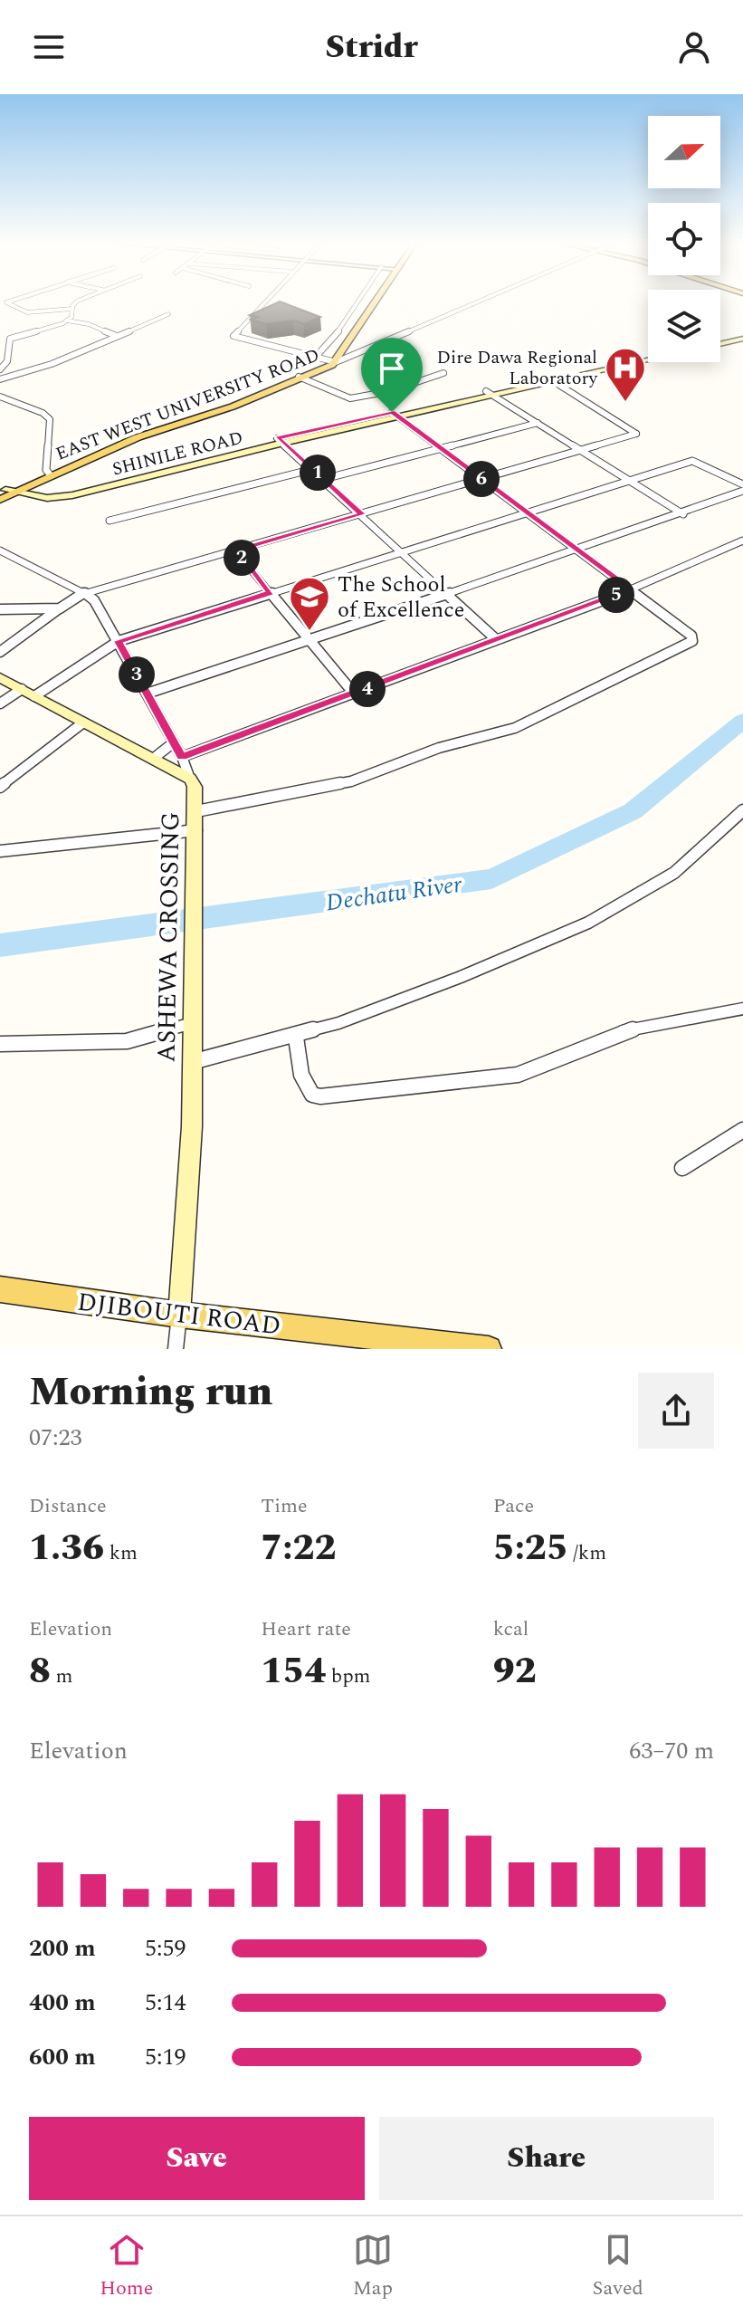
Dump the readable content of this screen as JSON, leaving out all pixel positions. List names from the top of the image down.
{
  "streets": {
    "main road": ["EAST WEST UNIVERSITY ROAD", "DJIBOUTI ROAD"],
    "street": ["SHINILE ROAD", "ASHEWA CROSSING"]
  },
  "crossings": [
    ["EAST WEST UNIVERSITY ROAD", "SHINILE ROAD"],
    ["ASHEWA CROSSING", "DJIBOUTI ROAD"]
  ],
  "water": ["Dechatu River"],
  "places": {
    "hospital": ["Dire Dawa Regional Laboratory"],
    "school or university": ["The School of Excellence"]
  },
  "north": "right",
  "page": {
    "header": "Stridr",
    "pins": [
      "1",
      "6",
      "2",
      "5",
      "3",
      "4"
    ],
    "heading": ["Morning run", "07:23"],
    "stats": [
      ["Distance", "1.36 km"],
      ["Time", "7:22"],
      ["Pace", "5:25 /km"],
      ["Elevation", "8 m"],
      ["Heart rate", "154 bpm"],
      ["kcal", "92"]
    ],
    "chart": ["Elevation", "63–70 m"],
    "list": [
      {
        "name": "200 m",
        "note": "5:59"
      },
      {
        "name": "400 m",
        "note": "5:14"
      },
      {
        "name": "600 m",
        "note": "5:19"
      }
    ],
    "buttons": ["Save", "Share"],
    "tabs": ["Home", "Map", "Saved"]
  }
}
